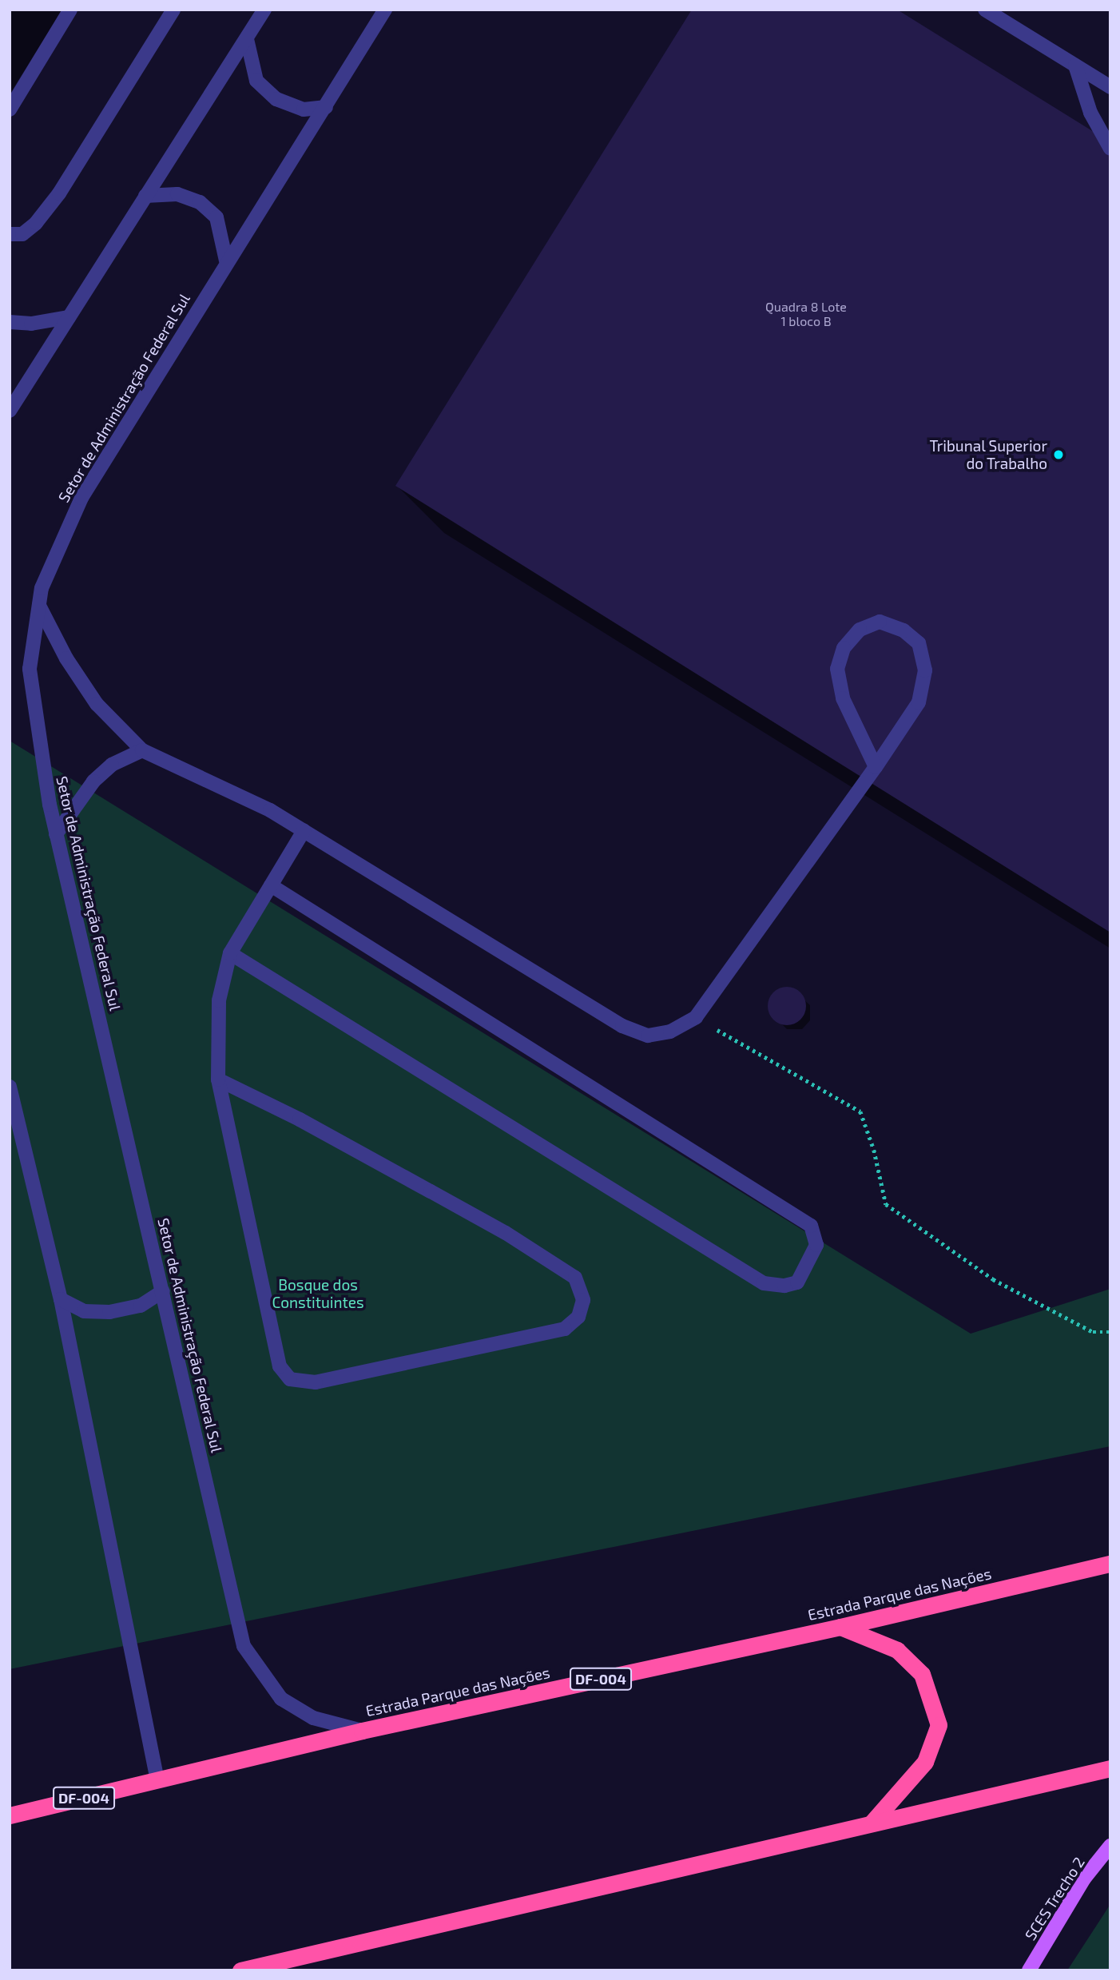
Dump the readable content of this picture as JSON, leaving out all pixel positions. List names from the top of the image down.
{
  "streets": {
    "highway": ["Estrada Parque das Nações", "DF-004"],
    "main road": ["SCES Trecho 2"],
    "street": ["Setor de Administração Federal Sul"]
  },
  "crossings": [
    ["Setor de Administração Federal Sul", "Estrada Parque das Nações"]
  ],
  "parks": ["Bosque dos Constituintes"],
  "places": ["Tribunal Superior do Trabalho"],
  "house_numbers": ["Quadra 8 Lote 1 bloco B"]
}
